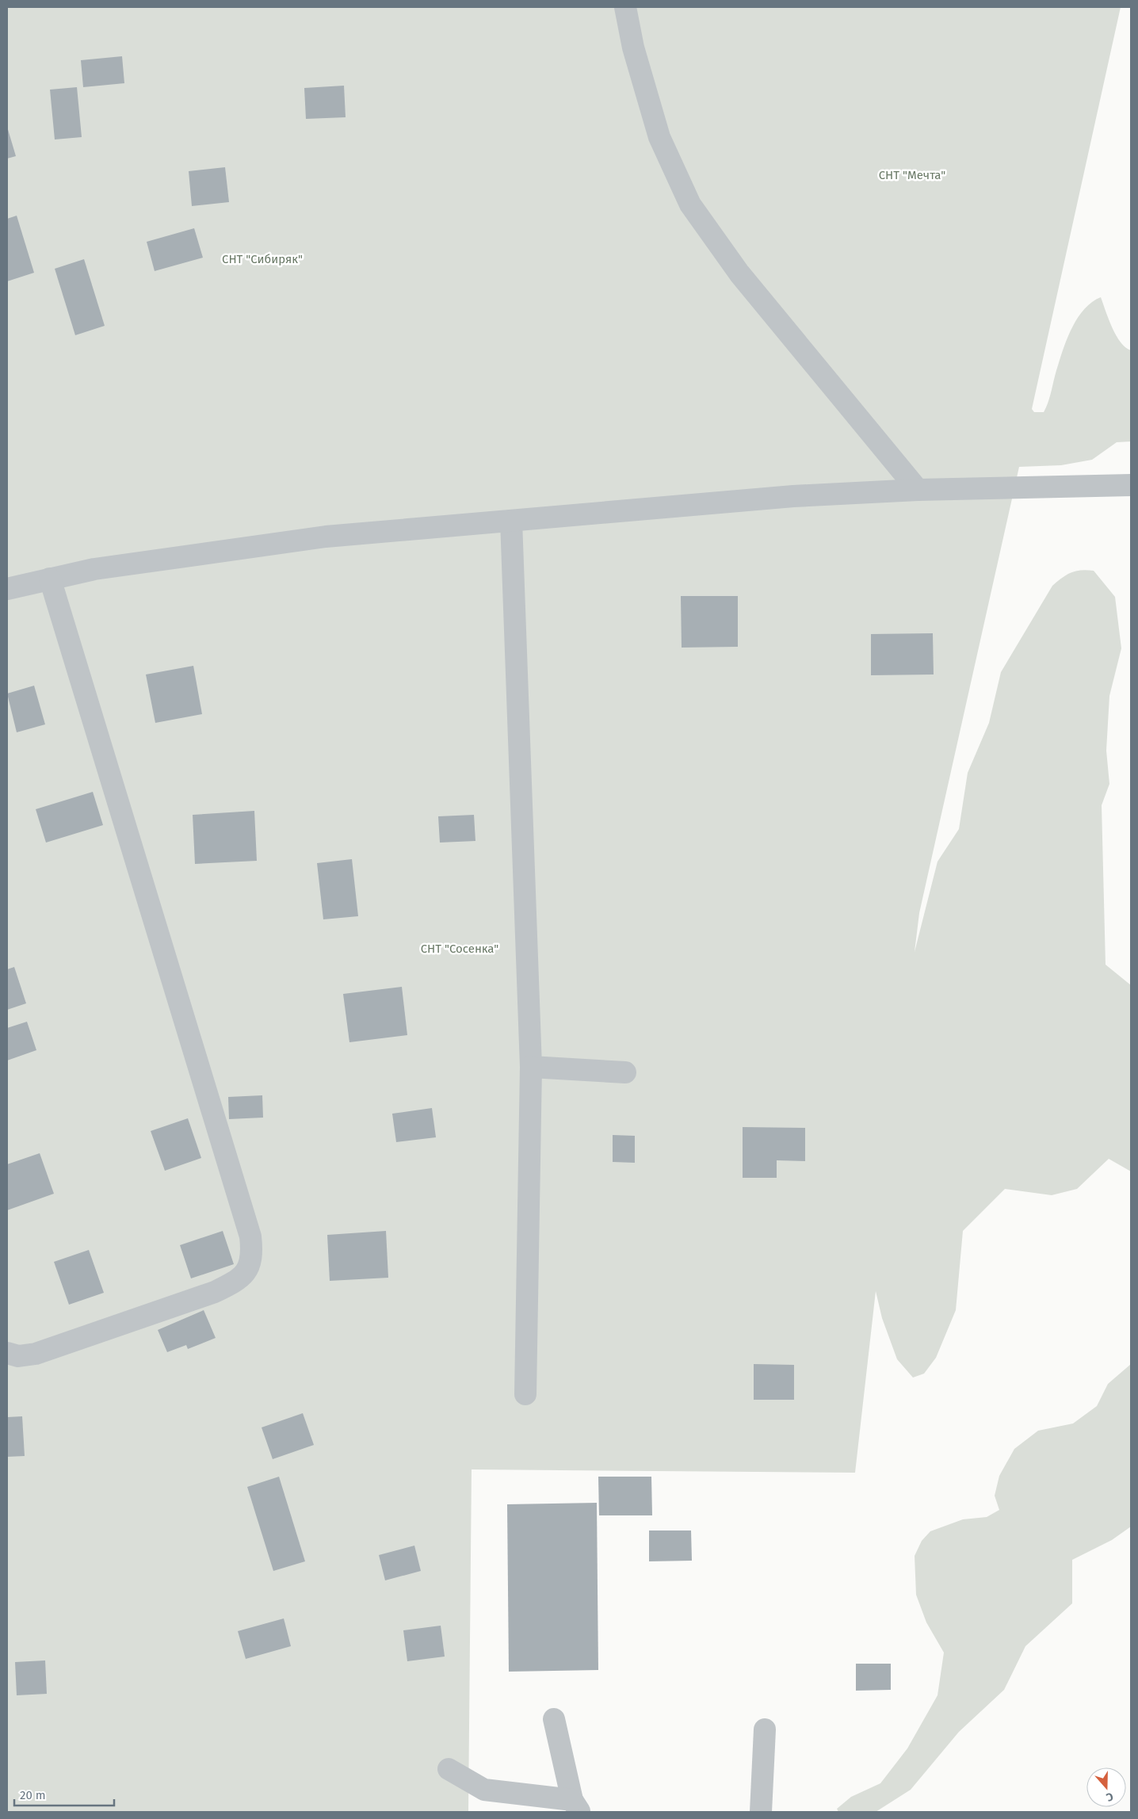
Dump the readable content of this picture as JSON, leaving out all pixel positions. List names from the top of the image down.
{
  "parks": ["СНТ \"Мечта\"", "СНТ \"Сибиряк\"", "СНТ \"Сосенка\""],
  "scale_bar": "20 m",
  "north": "bottom"
}
